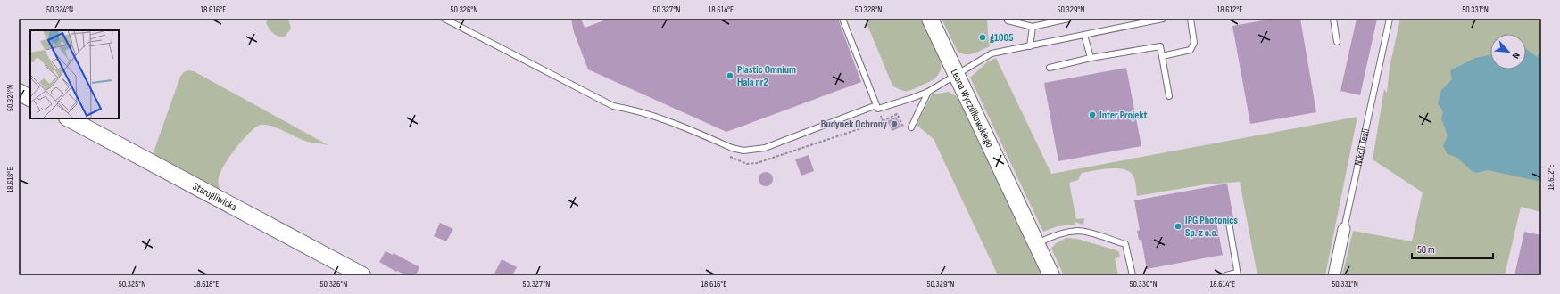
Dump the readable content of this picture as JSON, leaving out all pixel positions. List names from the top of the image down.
{
  "streets": {
    "street": ["Leona Wyczółkowskiego", "Nikoli Tesli", "Starogliwicka"]
  },
  "places": [
    "g1005",
    "Plastic Omnium Hala nr2",
    "Inter Projekt",
    "Budynek Ochrony",
    "IPG Photonics Sp. z o.o."
  ],
  "scale_bar": "50 m",
  "north": "bottom right",
  "coordinates": [
    "50.324°N",
    "18.616°E",
    "50.326°N",
    "50.327°N",
    "18.614°E",
    "50.328°N",
    "50.329°N",
    "18.612°E",
    "50.331°N",
    "18.618°E",
    "50.325°N",
    "50.330°N"
  ]
}
